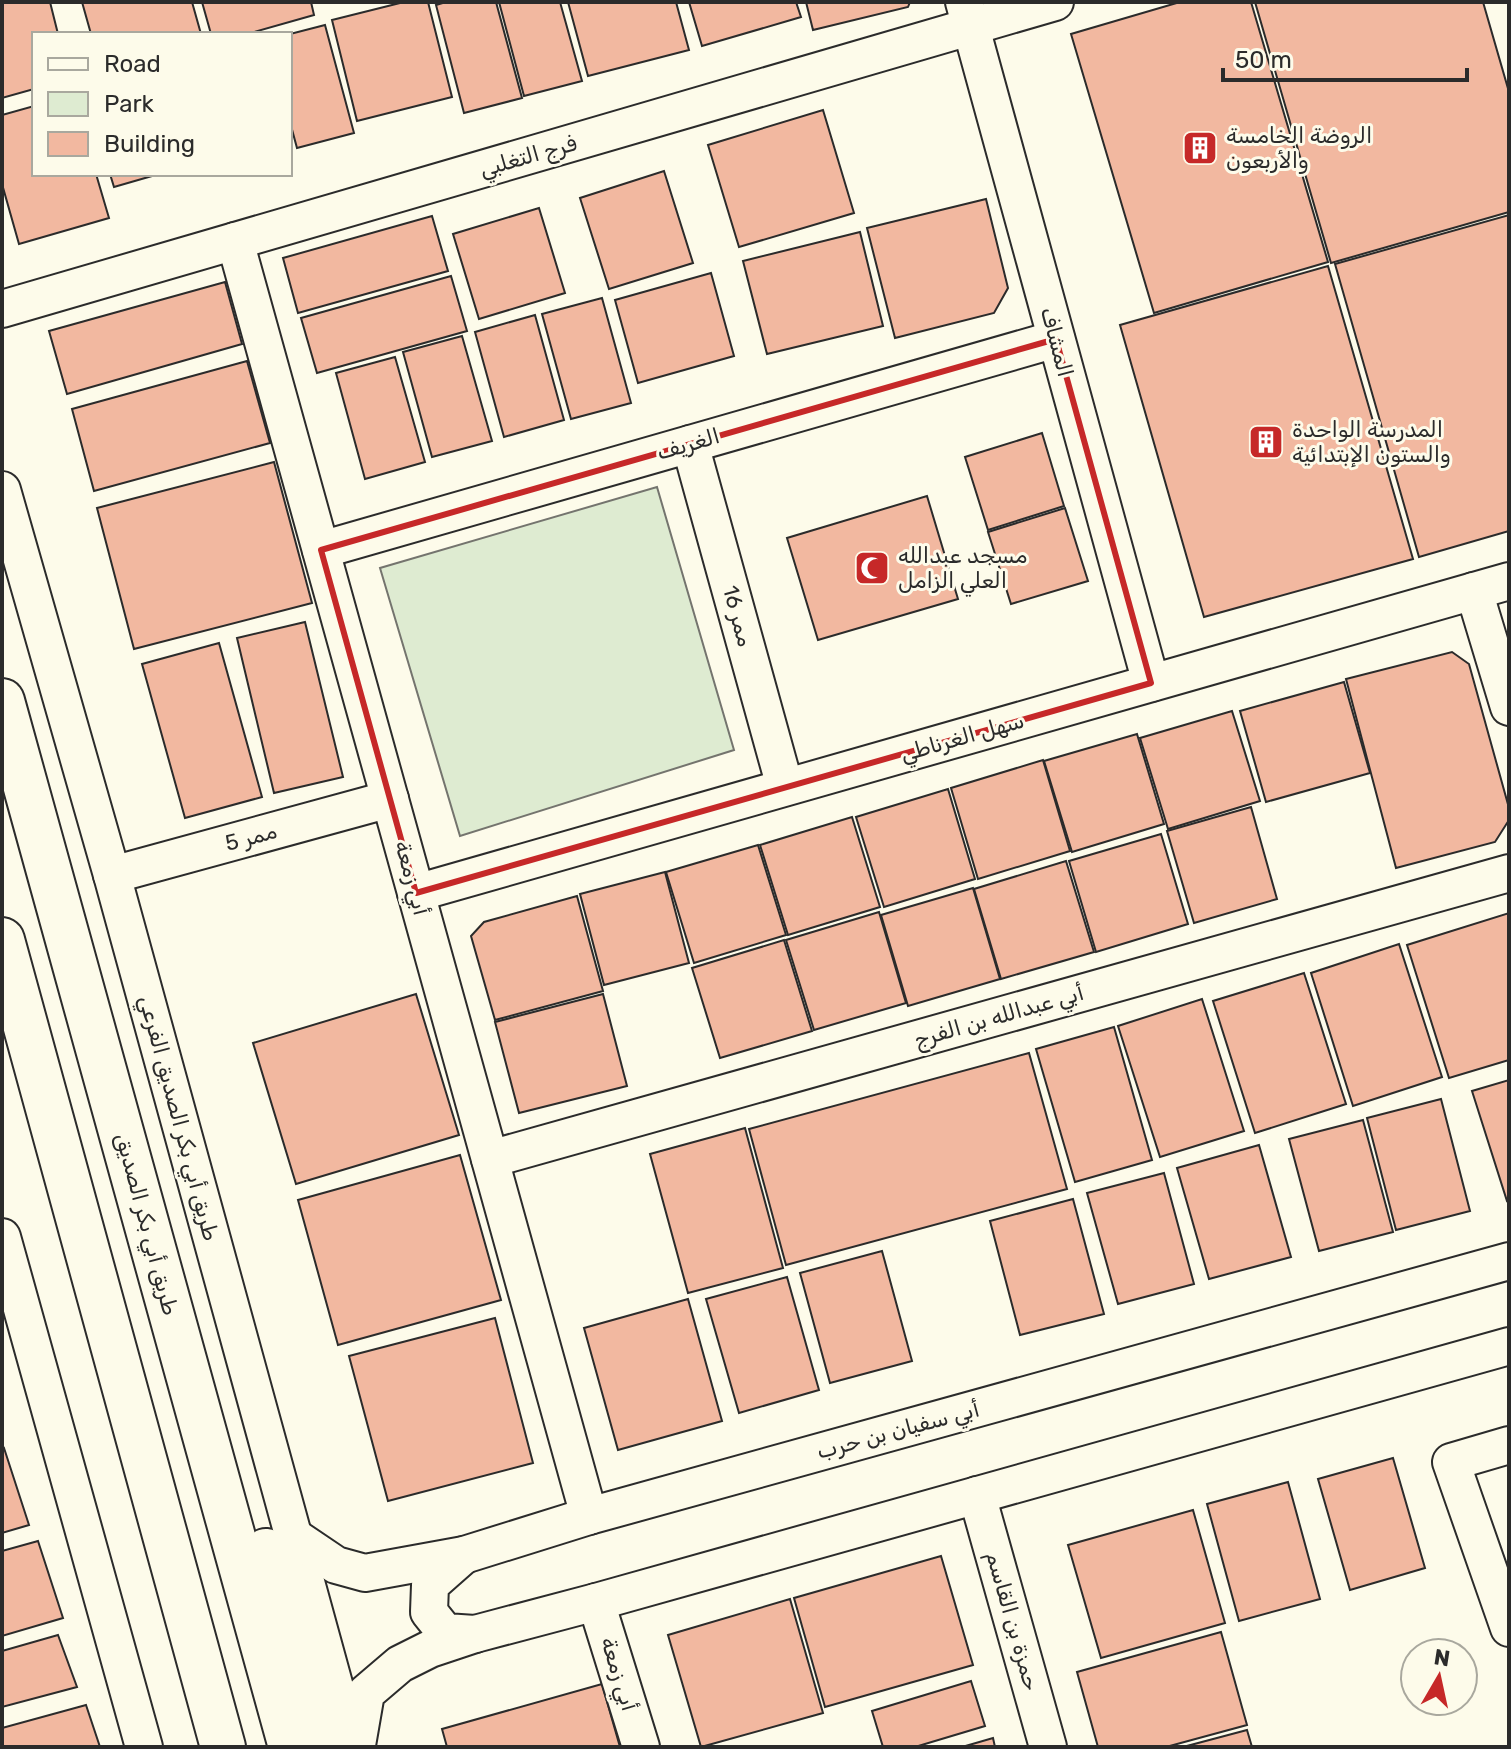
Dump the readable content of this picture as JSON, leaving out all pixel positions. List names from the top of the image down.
{
  "streets": {
    "main road": ["طريق أبي بكر الصديق"],
    "street": [
      "فرج التغلبي",
      "المشاف",
      "الغريف",
      "ممر 16",
      "سهل الغرناطي",
      "ممر 5",
      "أبي زمعة",
      "أبي عبدالله بن الفرج",
      "طريق أبي بكر الصديق الفرعي",
      "أبي سفيان بن حرب",
      "حمزة بن القاسم"
    ]
  },
  "crossings": [
    ["فرج التغلبي", "المشاف"],
    ["فرج التغلبي", "أبي زمعة"],
    ["المشاف", "الغريف"],
    ["المشاف", "سهل الغرناطي"],
    ["الغريف", "ممر 16"],
    ["الغريف", "أبي زمعة"],
    ["ممر 16", "سهل الغرناطي"],
    ["سهل الغرناطي", "أبي زمعة"],
    ["ممر 5", "أبي زمعة"],
    ["ممر 5", "طريق أبي بكر الصديق الفرعي"],
    ["أبي زمعة", "أبي عبدالله بن الفرج"],
    ["أبي زمعة", "أبي سفيان بن حرب"],
    ["طريق أبي بكر الصديق الفرعي", "أبي سفيان بن حرب"]
  ],
  "places": {
    "building": ["الروضة الخامسة والأربعون", "المدرسة الواحدة والستون الإبتدائية"],
    "mosque": ["مسجد عبدالله العلي الزامل"]
  },
  "legend": ["Road", "Park", "Building"],
  "scale_bar": "50 m",
  "north": "top"
}
